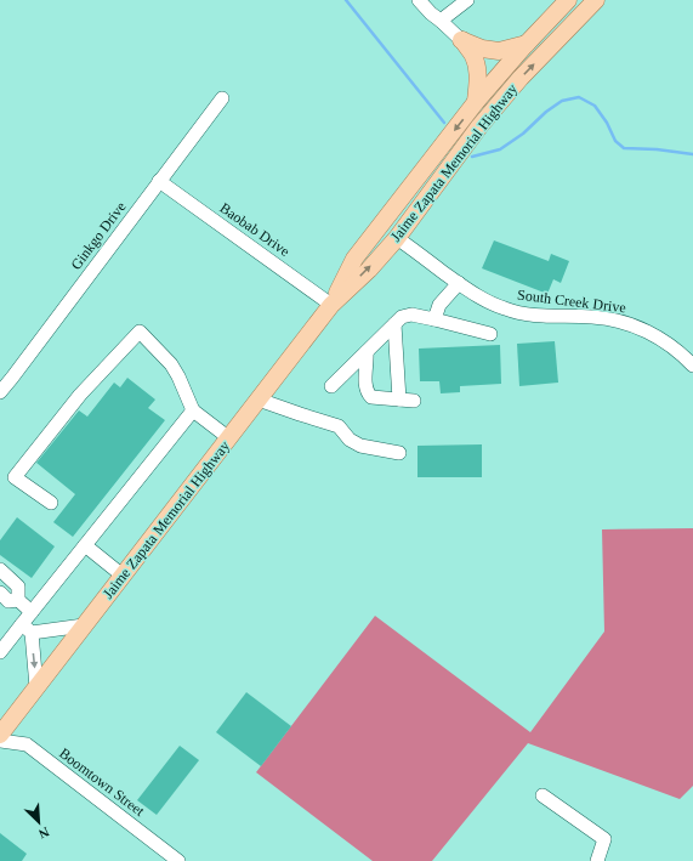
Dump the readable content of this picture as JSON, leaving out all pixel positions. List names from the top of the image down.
{
  "streets": {
    "main road": ["Jaime Zapata Memorial Highway"],
    "street": [
      "Baobab Drive",
      "Ginkgo Drive",
      "South Creek Drive",
      "Boomtown Street"
    ]
  },
  "crossings": [
    ["Jaime Zapata Memorial Highway", "Baobab Drive"],
    ["Jaime Zapata Memorial Highway", "South Creek Drive"],
    ["Baobab Drive", "Ginkgo Drive"]
  ],
  "north": "bottom right"
}
